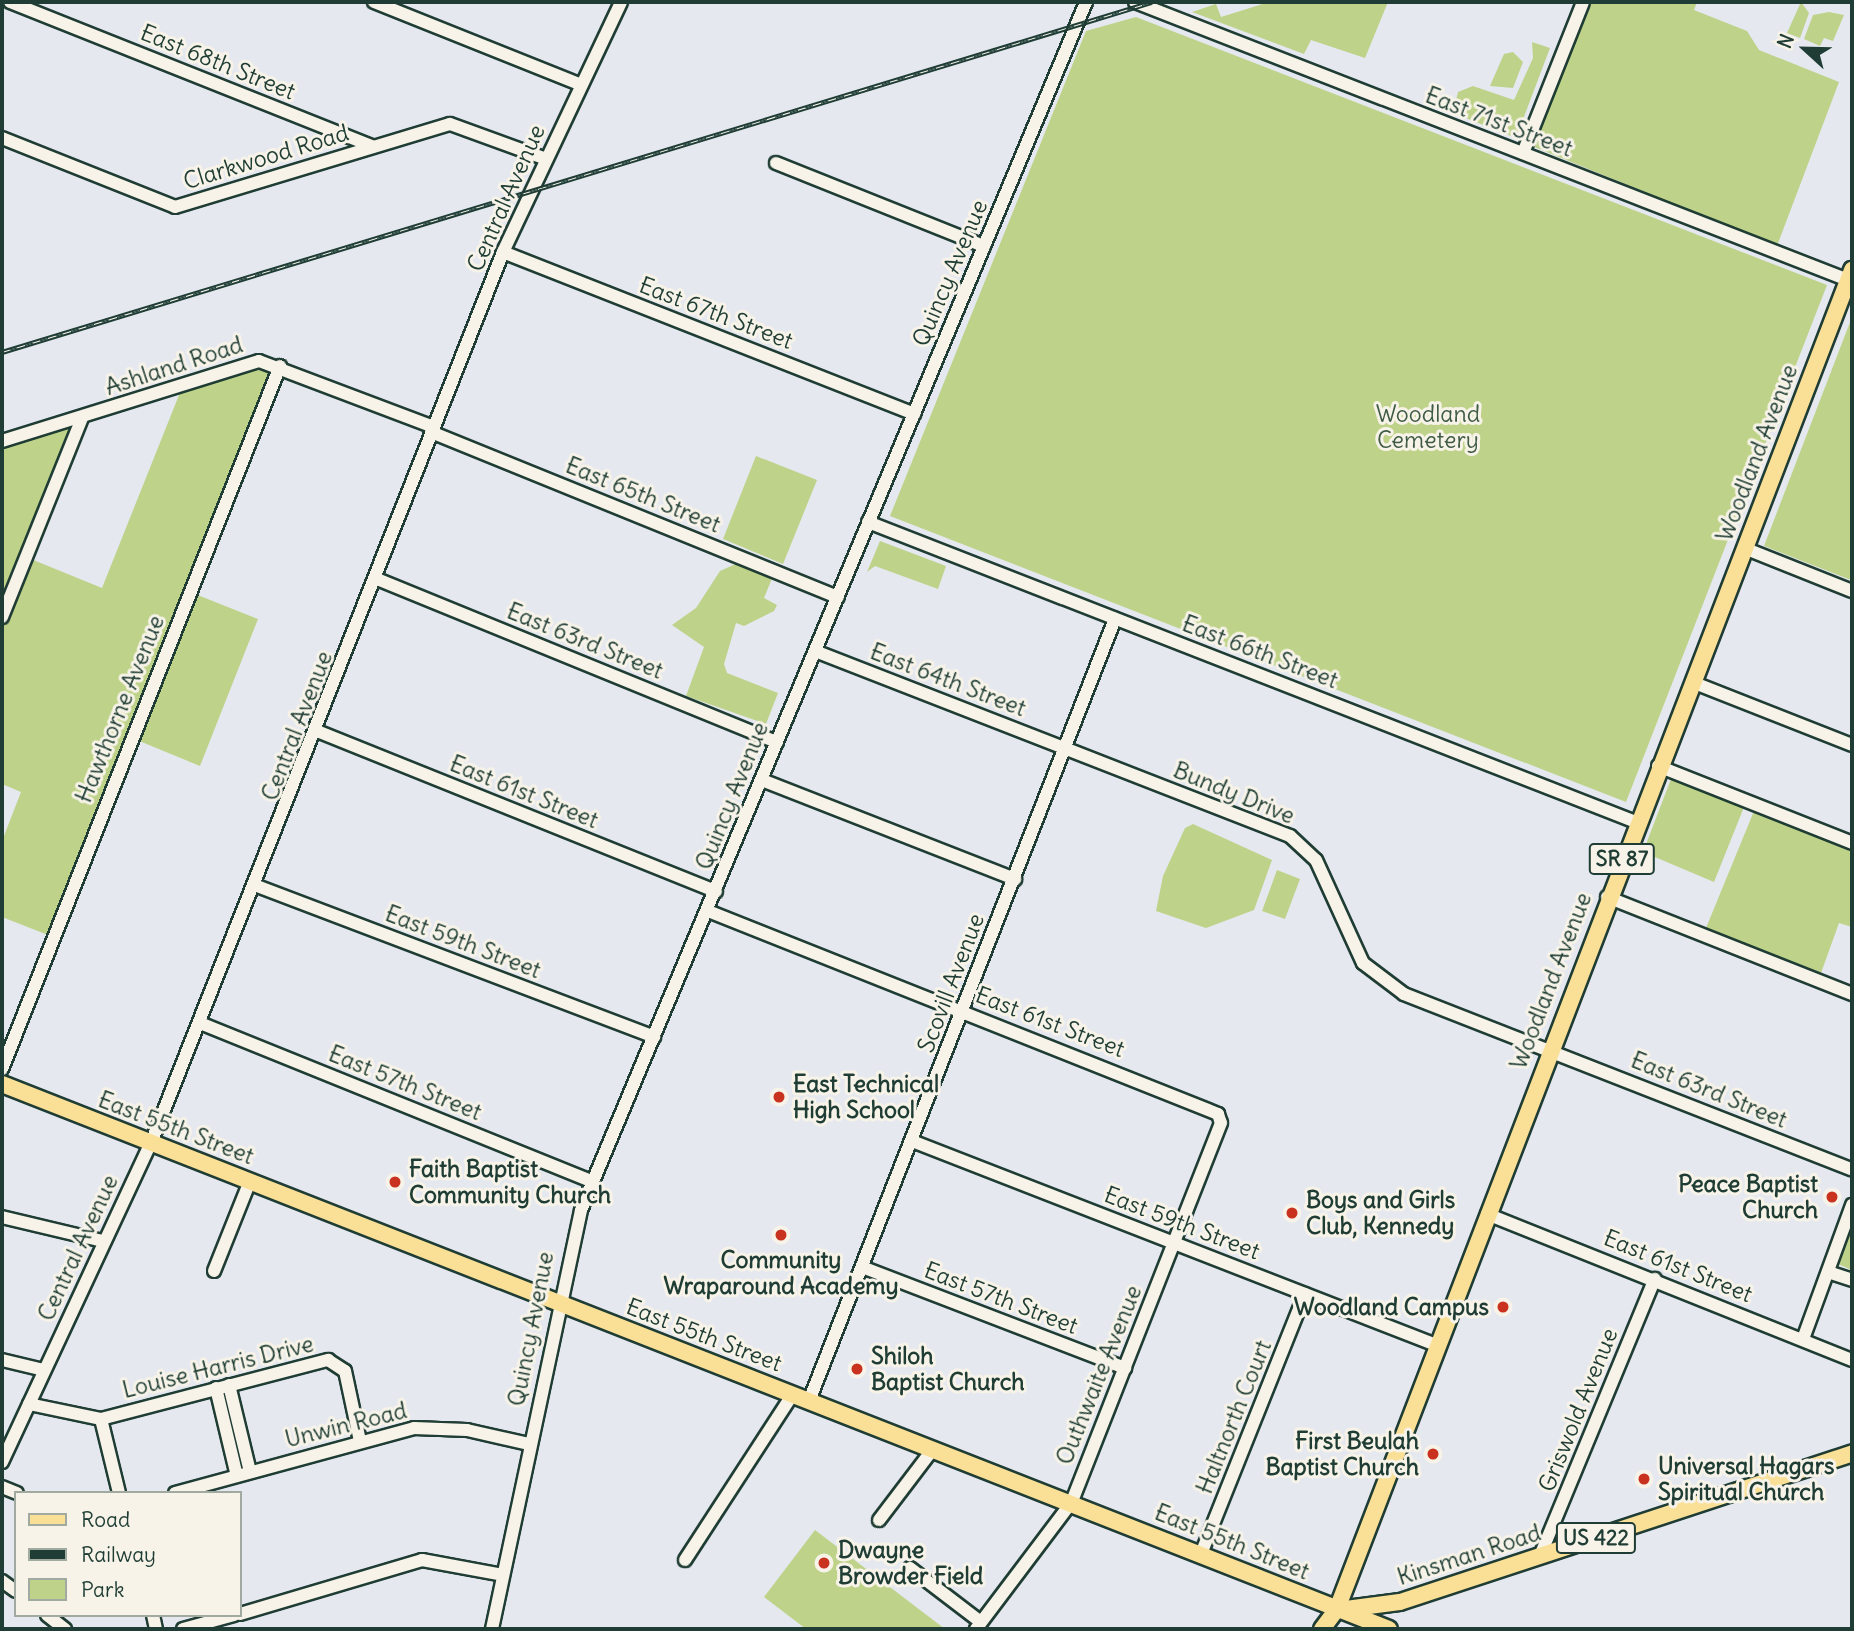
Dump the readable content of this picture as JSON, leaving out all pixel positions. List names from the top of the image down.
{
  "streets": {
    "main road": [
      "Woodland Avenue",
      "SR 87",
      "East 55th Street",
      "US 422",
      "Kinsman Road"
    ],
    "street": [
      "East 68th Street",
      "East 71st Street",
      "Clarkwood Road",
      "Central Avenue",
      "Quincy Avenue",
      "East 67th Street",
      "Ashland Road",
      "East 65th Street",
      "East 63rd Street",
      "East 66th Street",
      "East 64th Street",
      "Hawthorne Avenue",
      "East 61st Street",
      "Bundy Drive",
      "East 59th Street",
      "Scovill Avenue",
      "East 57th Street",
      "Louise Harris Drive",
      "Outhwaite Avenue",
      "Griswold Avenue",
      "Haltnorth Court",
      "Unwin Road"
    ]
  },
  "crossings": [
    ["East 68th Street", "Clarkwood Road"],
    ["East 71st Street", "Woodland Avenue"],
    ["Clarkwood Road", "Central Avenue"],
    ["Central Avenue", "East 67th Street"],
    ["Central Avenue", "Ashland Road"],
    ["Central Avenue", "East 65th Street"],
    ["Central Avenue", "East 63rd Street"],
    ["Central Avenue", "East 61st Street"],
    ["Central Avenue", "East 59th Street"],
    ["Central Avenue", "East 57th Street"],
    ["Central Avenue", "East 55th Street"],
    ["Central Avenue", "Louise Harris Drive"],
    ["Quincy Avenue", "East 67th Street"],
    ["Quincy Avenue", "East 65th Street"],
    ["Quincy Avenue", "East 63rd Street"],
    ["Quincy Avenue", "East 66th Street"],
    ["Quincy Avenue", "East 64th Street"],
    ["Quincy Avenue", "East 61st Street"],
    ["Quincy Avenue", "East 59th Street"],
    ["Quincy Avenue", "East 57th Street"],
    ["Quincy Avenue", "East 55th Street"],
    ["Quincy Avenue", "Unwin Road"],
    ["Ashland Road", "East 65th Street"],
    ["Ashland Road", "Hawthorne Avenue"],
    ["Woodland Avenue", "East 63rd Street"],
    ["Woodland Avenue", "East 66th Street"],
    ["Woodland Avenue", "East 61st Street"],
    ["Woodland Avenue", "Bundy Drive"],
    ["Woodland Avenue", "East 59th Street"],
    ["Woodland Avenue", "East 55th Street"],
    ["Woodland Avenue", "Kinsman Road"],
    ["East 63rd Street", "Bundy Drive"],
    ["East 66th Street", "Scovill Avenue"],
    ["East 64th Street", "Bundy Drive"],
    ["East 64th Street", "Scovill Avenue"],
    ["East 61st Street", "Scovill Avenue"],
    ["East 61st Street", "Outhwaite Avenue"],
    ["East 61st Street", "Griswold Avenue"],
    ["Bundy Drive", "Scovill Avenue"],
    ["East 59th Street", "Scovill Avenue"],
    ["East 59th Street", "Outhwaite Avenue"],
    ["East 59th Street", "Haltnorth Court"],
    ["Scovill Avenue", "East 57th Street"],
    ["Scovill Avenue", "East 55th Street"],
    ["East 57th Street", "Outhwaite Avenue"],
    ["East 55th Street", "Outhwaite Avenue"],
    ["East 55th Street", "Haltnorth Court"],
    ["East 55th Street", "Kinsman Road"],
    ["Louise Harris Drive", "Unwin Road"],
    ["Griswold Avenue", "Kinsman Road"]
  ],
  "parks": ["Woodland Cemetery"],
  "places": [
    "East Technical High School",
    "Faith Baptist Community Church",
    "Peace Baptist Church",
    "Boys and Girls Club, Kennedy",
    "Community Wraparound Academy",
    "Woodland Campus",
    "Shiloh Baptist Church",
    "First Beulah Baptist Church",
    "Universal Hagars Spiritual Church",
    "Dwayne Browder Field"
  ],
  "legend": ["Road", "Railway", "Park"],
  "north": "left"
}
